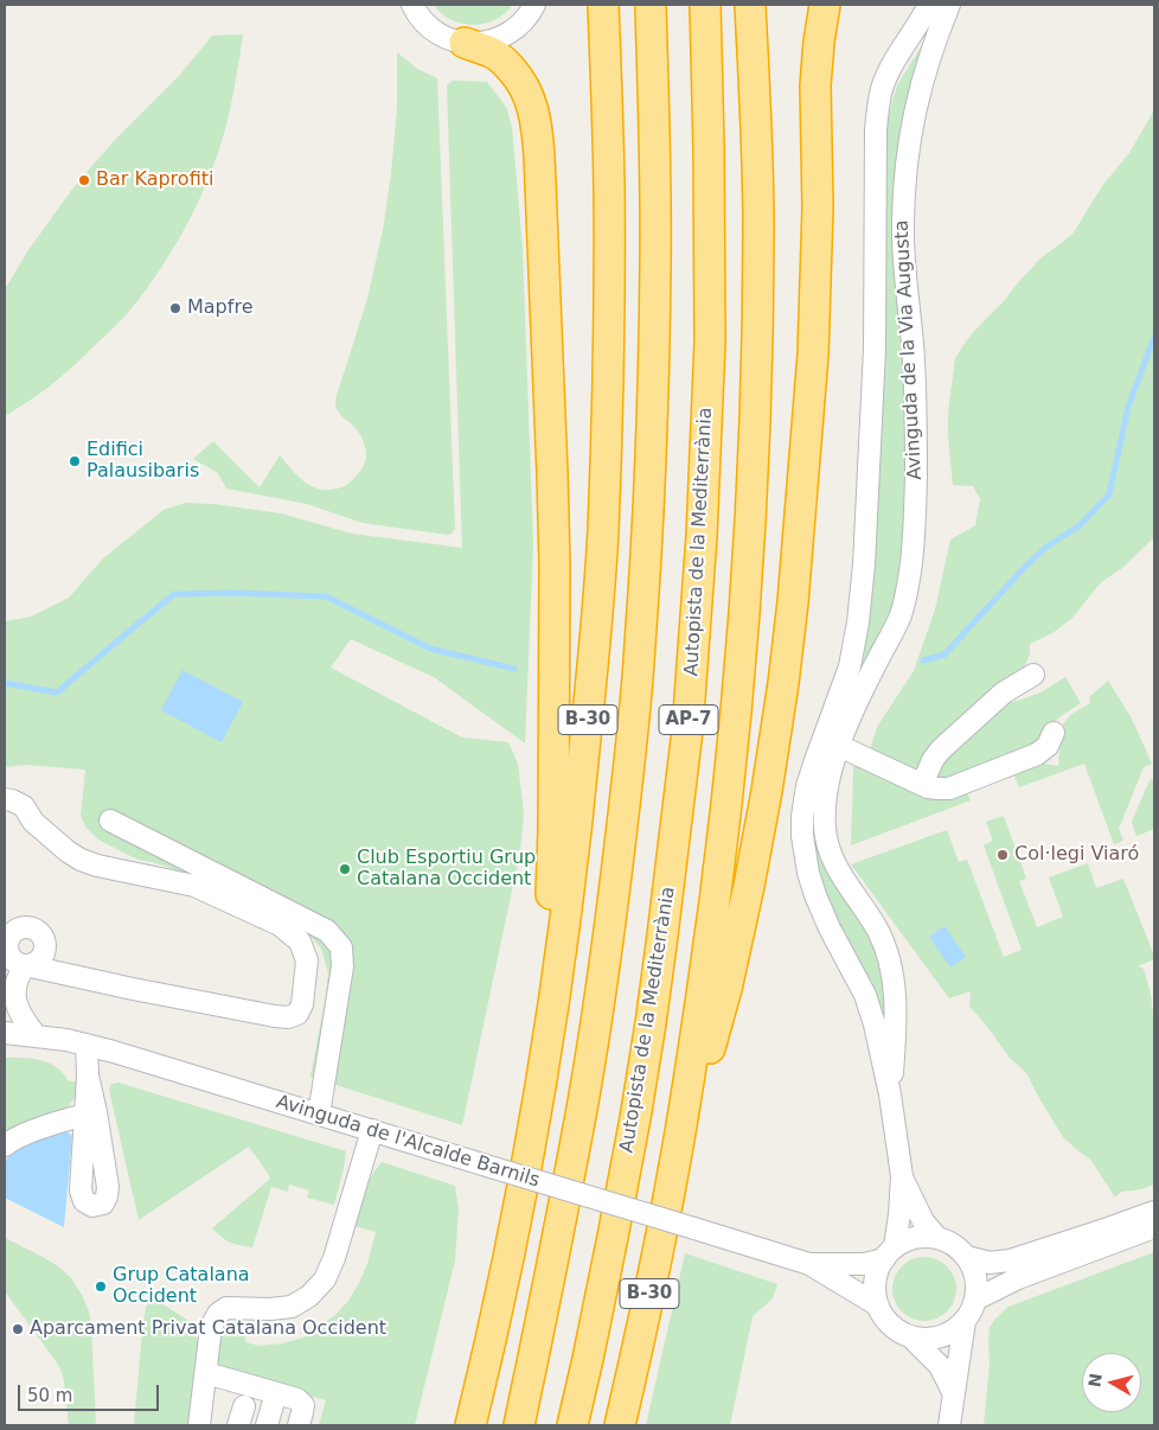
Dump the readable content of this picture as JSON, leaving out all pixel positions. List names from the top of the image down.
{
  "streets": {
    "highway": ["Autopista de la Mediterrània", "B-30", "AP-7"],
    "street": ["Avinguda de la Via Augusta", "Avinguda de l'Alcalde Barnils"]
  },
  "crossings": [
    ["Avinguda de la Via Augusta", "Avinguda de l'Alcalde Barnils"]
  ],
  "places": [
    "Bar Kaprofiti",
    "Mapfre",
    "Edifici Palausibaris",
    "Col·legi Viaró",
    "Club Esportiu Grup Catalana Occident",
    "Grup Catalana Occident",
    "Aparcament Privat Catalana Occident"
  ],
  "scale_bar": "50 m",
  "north": "left"
}
